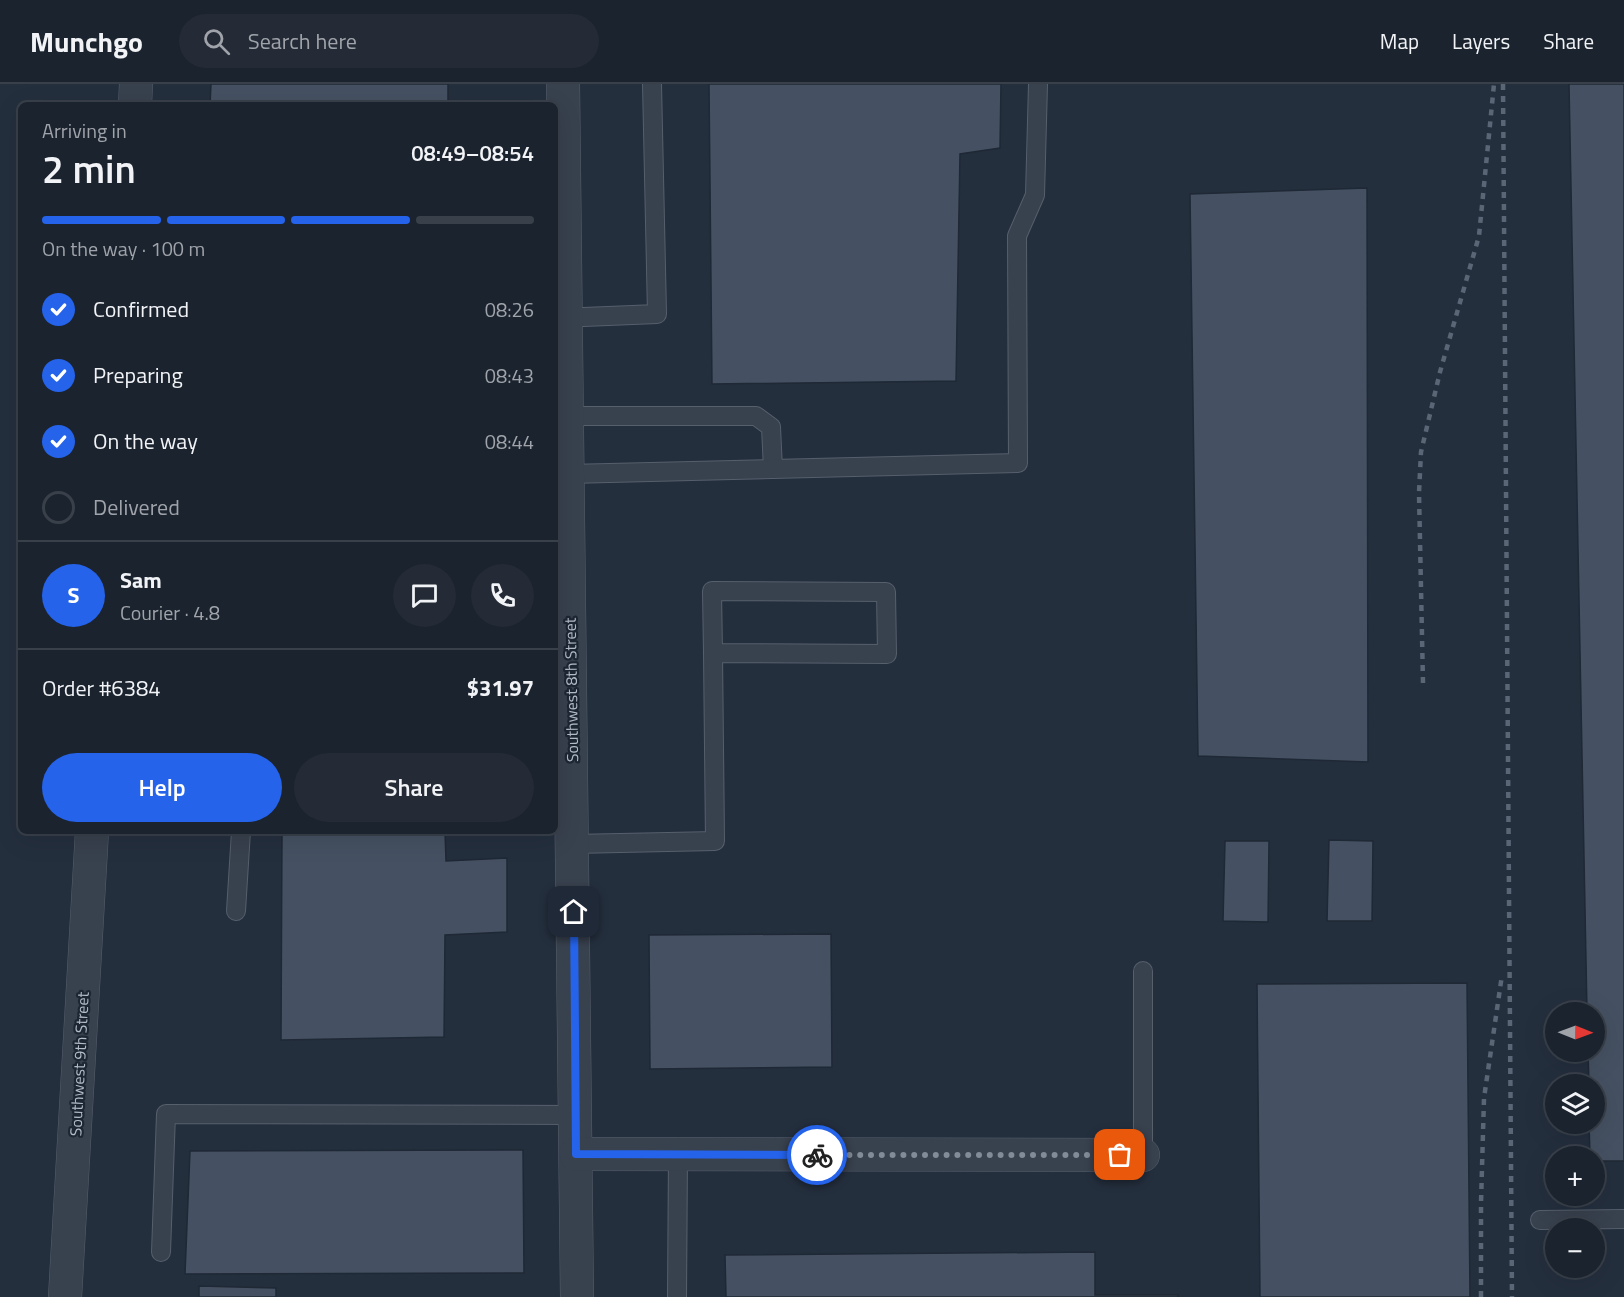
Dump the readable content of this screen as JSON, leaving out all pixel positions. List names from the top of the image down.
{
  "streets": {
    "street": ["Southwest 8th Street", "Southwest 9th Street"]
  },
  "north": "right",
  "page": {
    "header": "Munchgo",
    "search": "Search here",
    "nav": ["Map", "Layers", "Share"],
    "heading": ["2 min", "Arriving in", "08:49–08:54"],
    "panel": [
      "Sam",
      "Courier · 4.8",
      "Order #6384",
      "$31.97"
    ],
    "bar": "On the way · 100 m",
    "list": [
      ["Confirmed", "08:26"],
      ["Preparing", "08:43"],
      ["On the way", "08:44"],
      "Delivered"
    ],
    "round": "S",
    "buttons": ["Help", "Share"],
    "map_buttons": ["+", "−"]
  }
}
